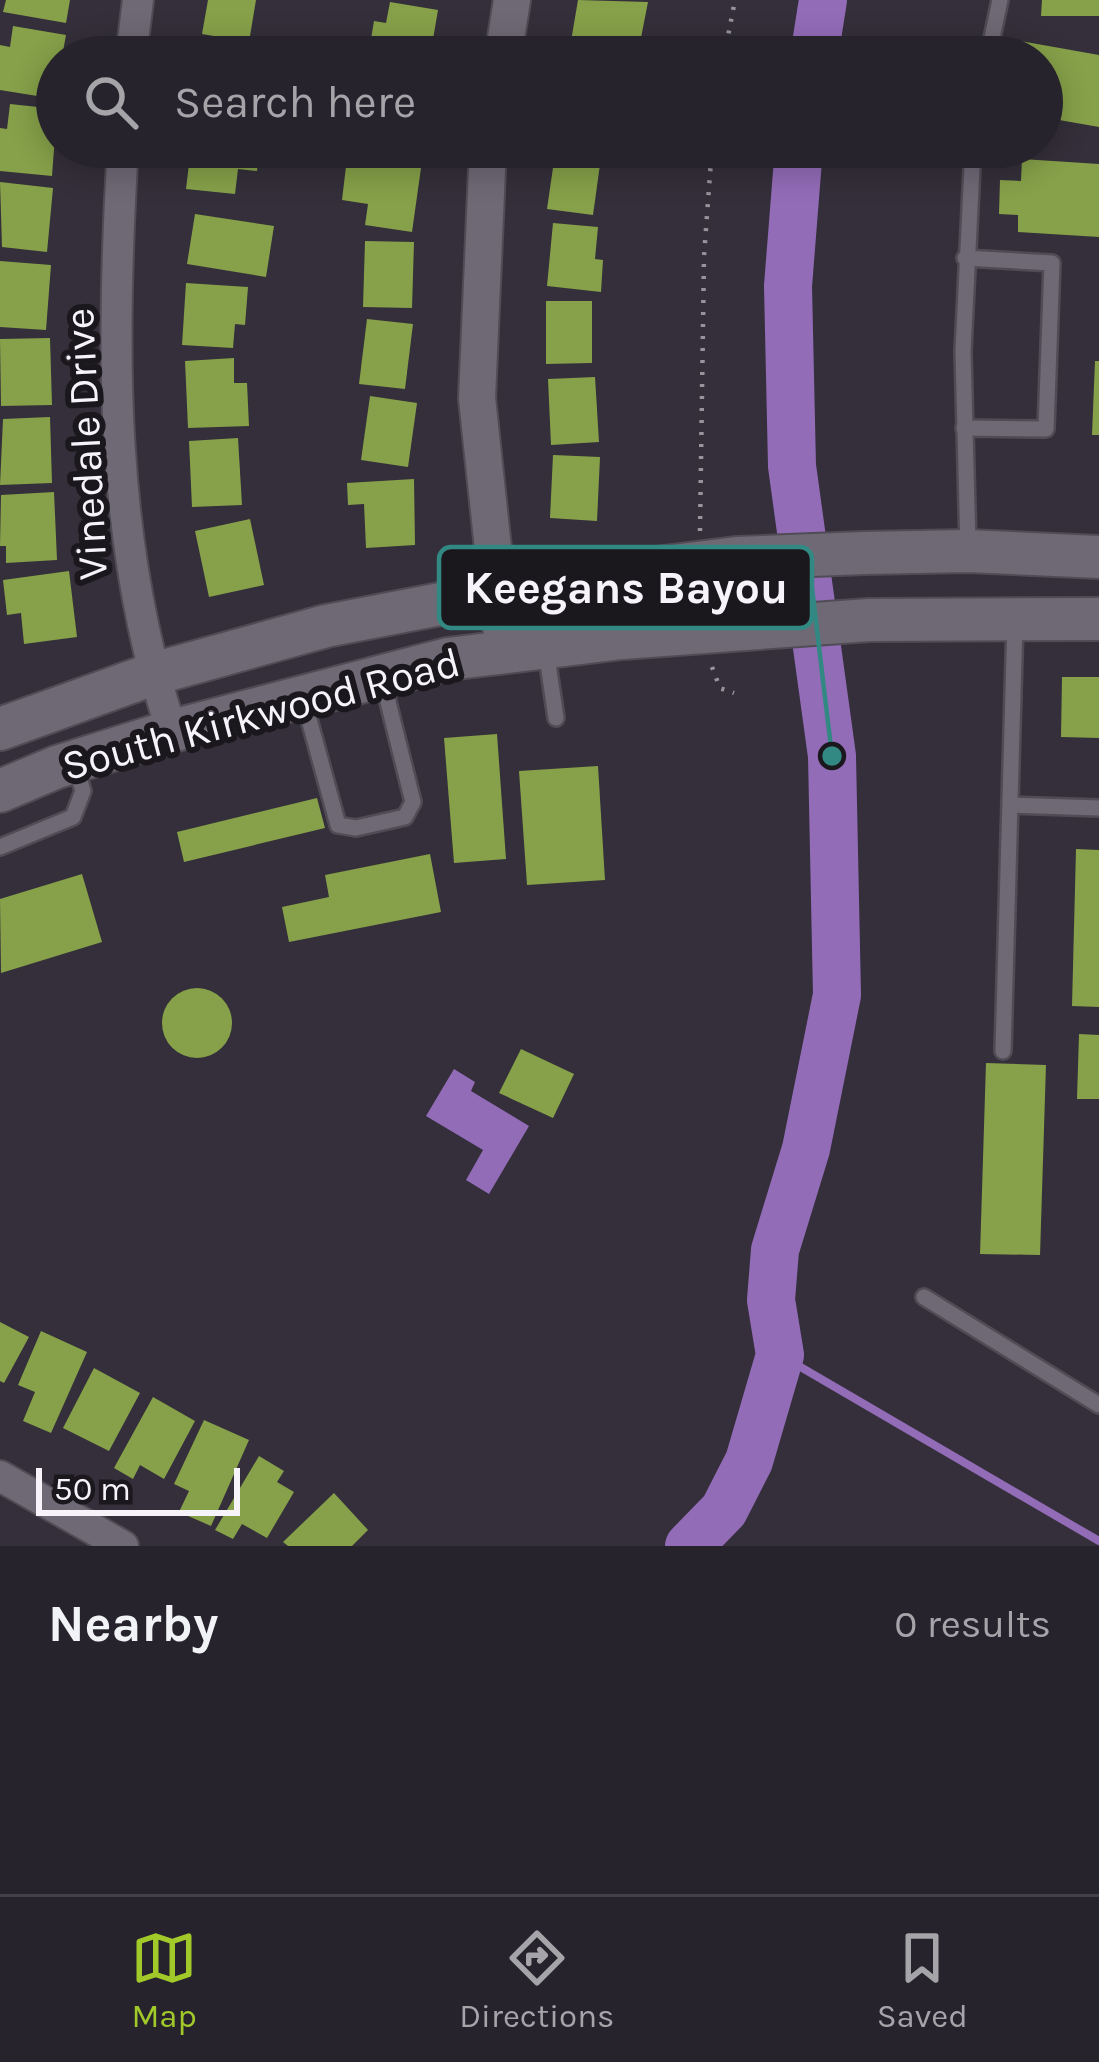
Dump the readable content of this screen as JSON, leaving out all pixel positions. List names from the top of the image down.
{
  "streets": {
    "main road": ["South Kirkwood Road"],
    "street": ["Vinedale Drive"]
  },
  "crossings": [
    ["Vinedale Drive", "South Kirkwood Road"]
  ],
  "places": ["Keegans Bayou"],
  "scale_bar": "50 m",
  "page": {
    "search": "Search here",
    "scale": "50 m",
    "heading": ["Nearby", "0 results"],
    "nav": ["Map", "Directions", "Saved"]
  }
}
